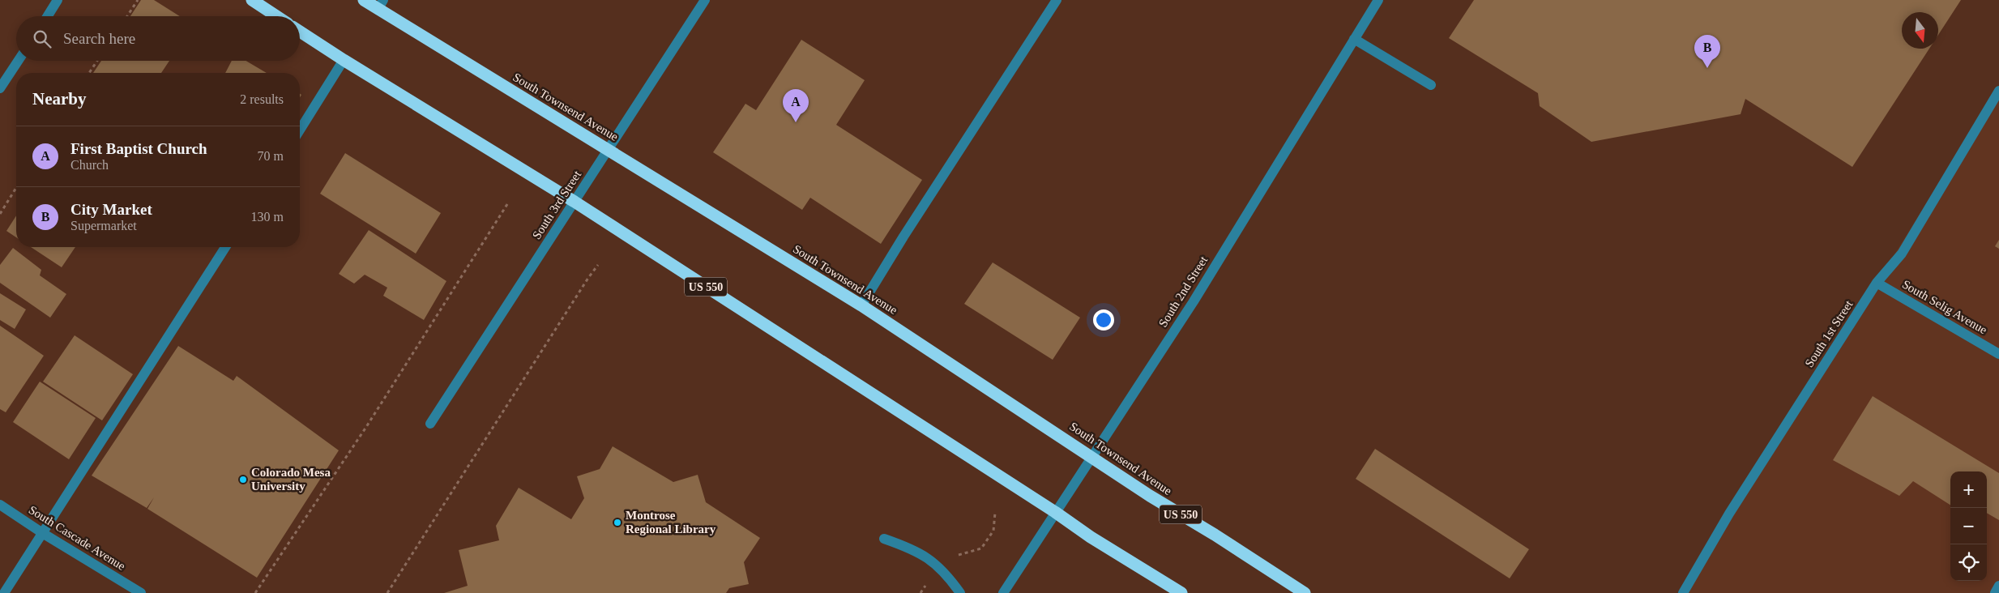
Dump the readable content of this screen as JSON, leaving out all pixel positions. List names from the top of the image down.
{
  "streets": {
    "highway": ["South Townsend Avenue", "US 550"],
    "street": [
      "South 3rd Street",
      "South 2nd Street",
      "South Selig Avenue",
      "South 1st Street",
      "South Cascade Avenue"
    ]
  },
  "crossings": [
    ["South Townsend Avenue", "South 3rd Street"],
    ["South Townsend Avenue", "South 2nd Street"],
    ["South 3rd Street", "US 550"],
    ["US 550", "South 2nd Street"],
    ["South Selig Avenue", "South 1st Street"]
  ],
  "places": ["Colorado Mesa University", "Montrose Regional Library"],
  "north": "bottom",
  "page": {
    "search": "Search here",
    "pins": ["B", "A"],
    "heading": ["Nearby", "2 results"],
    "list": [
      {
        "mark": "A",
        "name": "First Baptist Church",
        "note": "Church",
        "value": "70 m"
      },
      {
        "mark": "B",
        "name": "City Market",
        "note": "Supermarket",
        "value": "130 m"
      }
    ],
    "map_buttons": ["+", "−"]
  }
}
